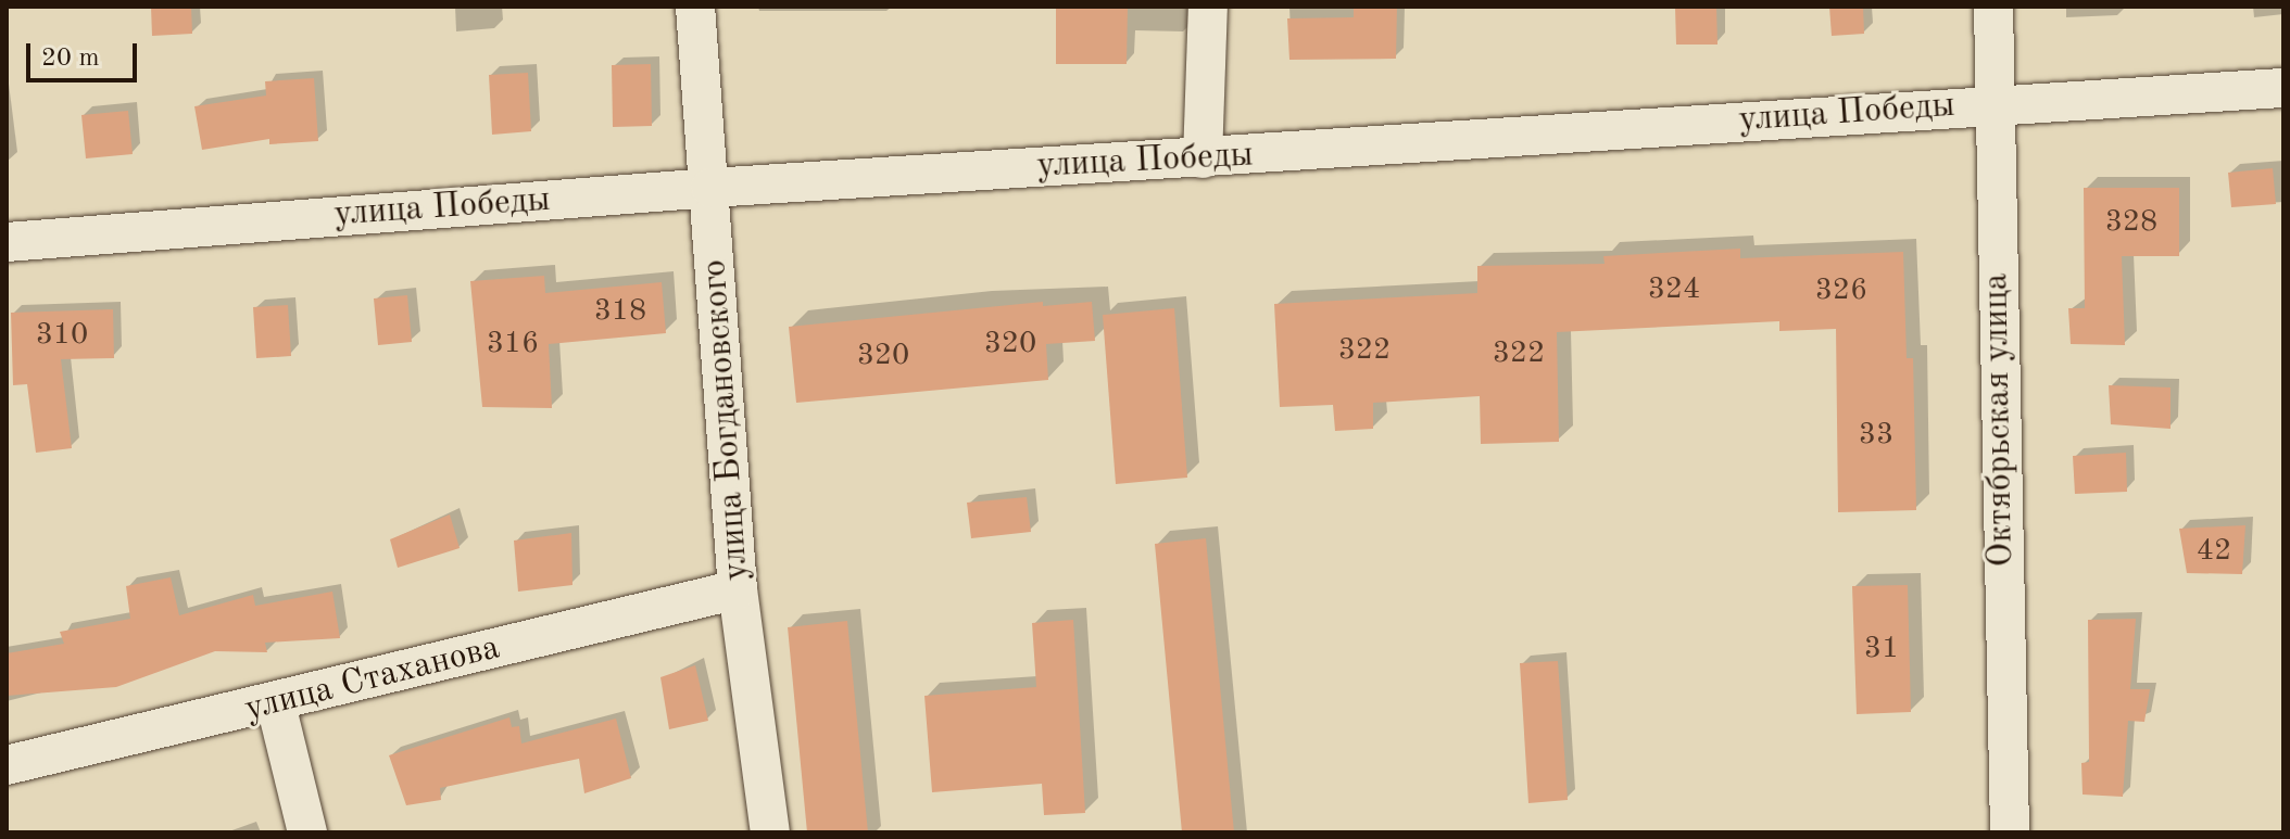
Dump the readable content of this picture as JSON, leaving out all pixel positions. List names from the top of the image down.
{
  "streets": {
    "street": [
      "улица Победы",
      "улица Богдановского",
      "Октябрьская улица",
      "улица Стаханова"
    ]
  },
  "crossings": [
    ["улица Победы", "улица Богдановского"],
    ["улица Победы", "Октябрьская улица"],
    ["улица Богдановского", "улица Стаханова"]
  ],
  "house_numbers": [
    "328",
    "324",
    "326",
    "318",
    "310",
    "316",
    "320",
    "322",
    "322",
    "320",
    "33",
    "42",
    "31"
  ],
  "scale_bar": "20 m"
}
